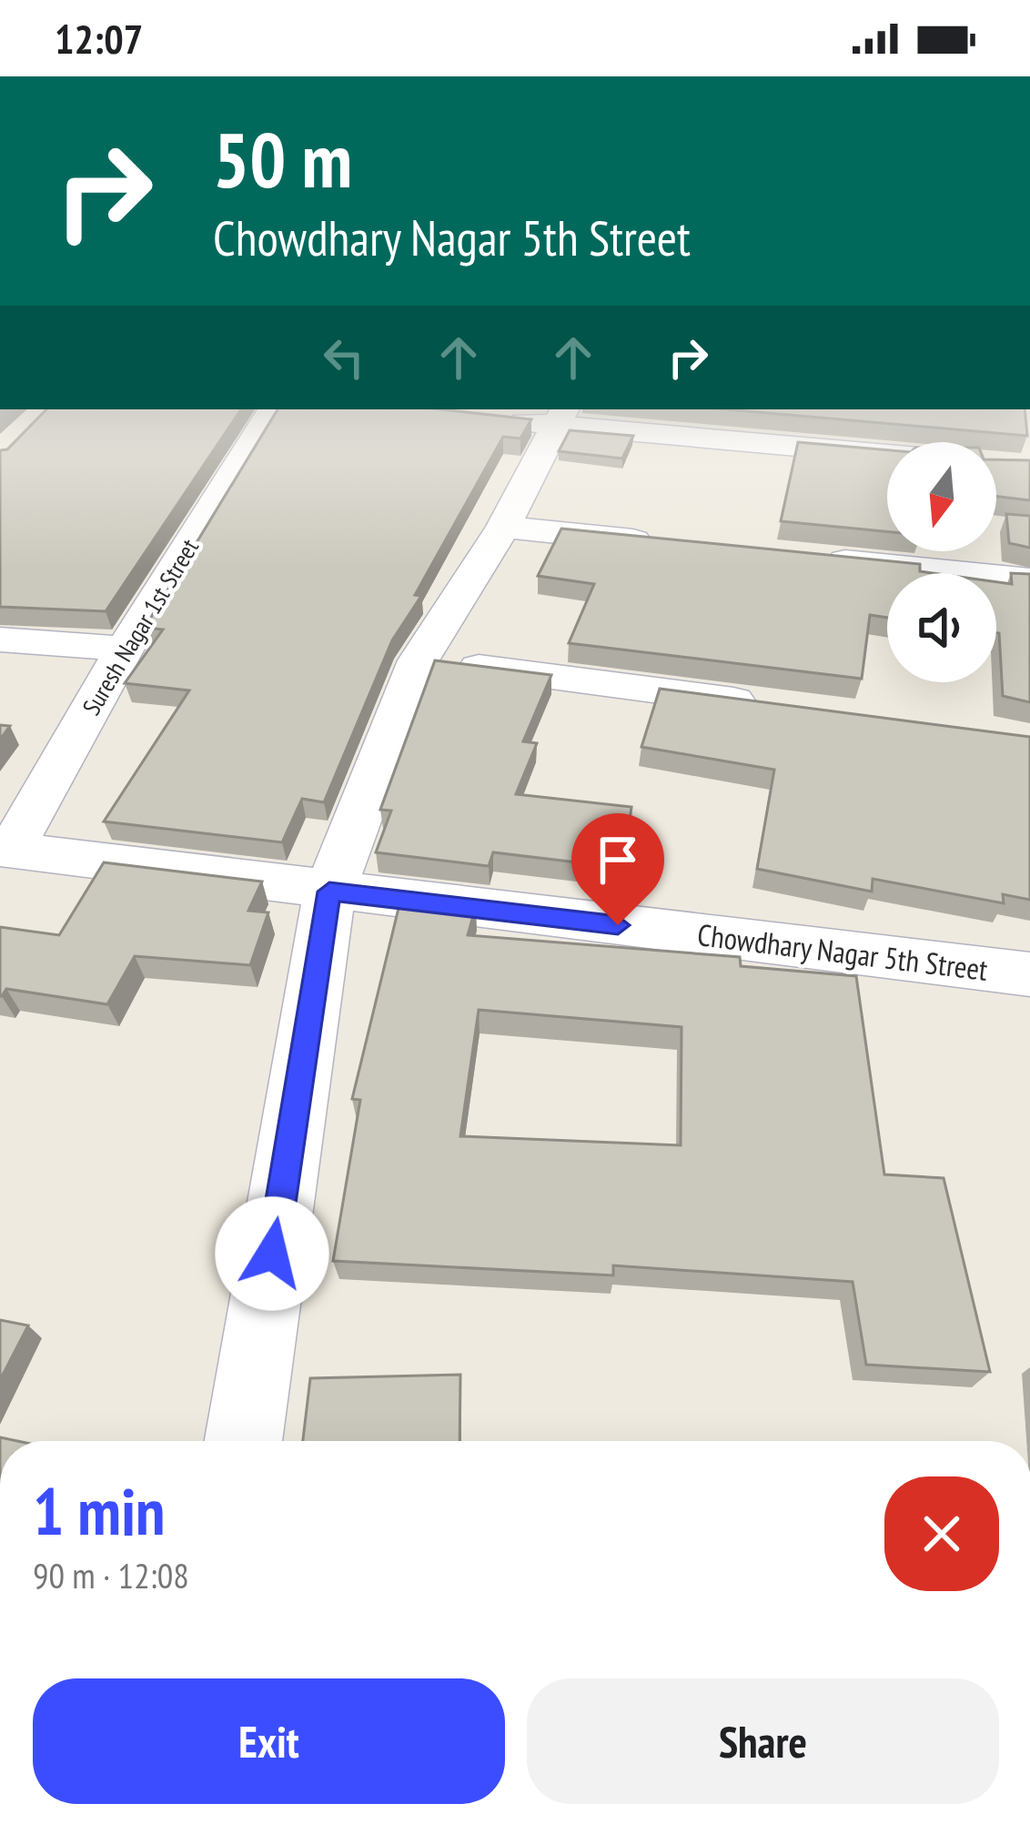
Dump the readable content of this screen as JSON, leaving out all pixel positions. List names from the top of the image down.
{
  "streets": {
    "street": ["Suresh Nagar 1st Street", "Chowdhary Nagar 5th Street"]
  },
  "crossings": [
    ["Suresh Nagar 1st Street", "Chowdhary Nagar 5th Street"]
  ],
  "north": "bottom",
  "page": {
    "status": "12:07",
    "turn": ["50 m", "Chowdhary Nagar 5th Street"],
    "heading": ["1 min", "90 m · 12:08"],
    "buttons": ["Exit", "Share"]
  }
}
